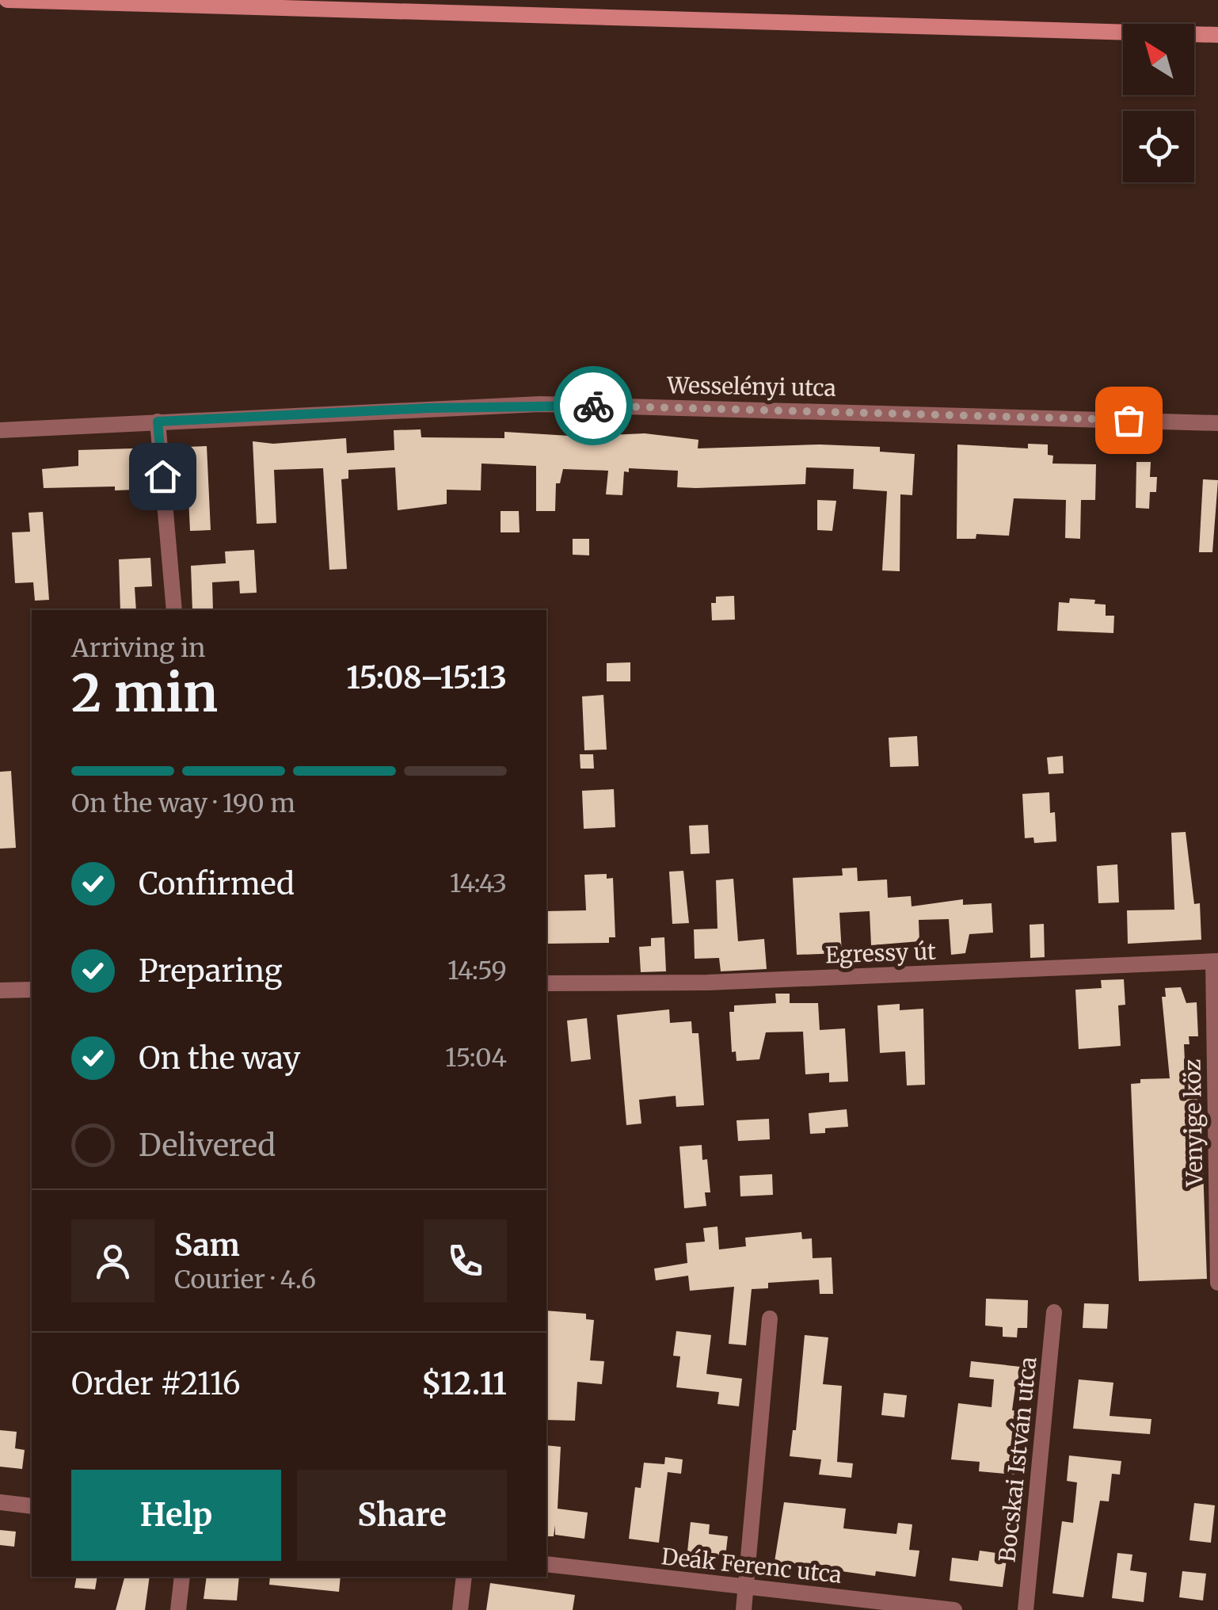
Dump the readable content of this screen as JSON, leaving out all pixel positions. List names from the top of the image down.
{
  "streets": {
    "street": [
      "Wesselényi utca",
      "Egressy út",
      "Venyige köz",
      "Bocskai István utca",
      "Deák Ferenc utca"
    ]
  },
  "crossings": [
    ["Egressy út", "Venyige köz"]
  ],
  "north": "top left",
  "page": {
    "heading": ["2 min", "Arriving in", "15:08–15:13"],
    "panel": [
      "Sam",
      "Courier · 4.6",
      "Order #2116",
      "$12.11"
    ],
    "bar": "On the way · 190 m",
    "list": [
      ["Confirmed", "14:43"],
      ["Preparing", "14:59"],
      ["On the way", "15:04"],
      "Delivered"
    ],
    "buttons": ["Help", "Share"]
  }
}
